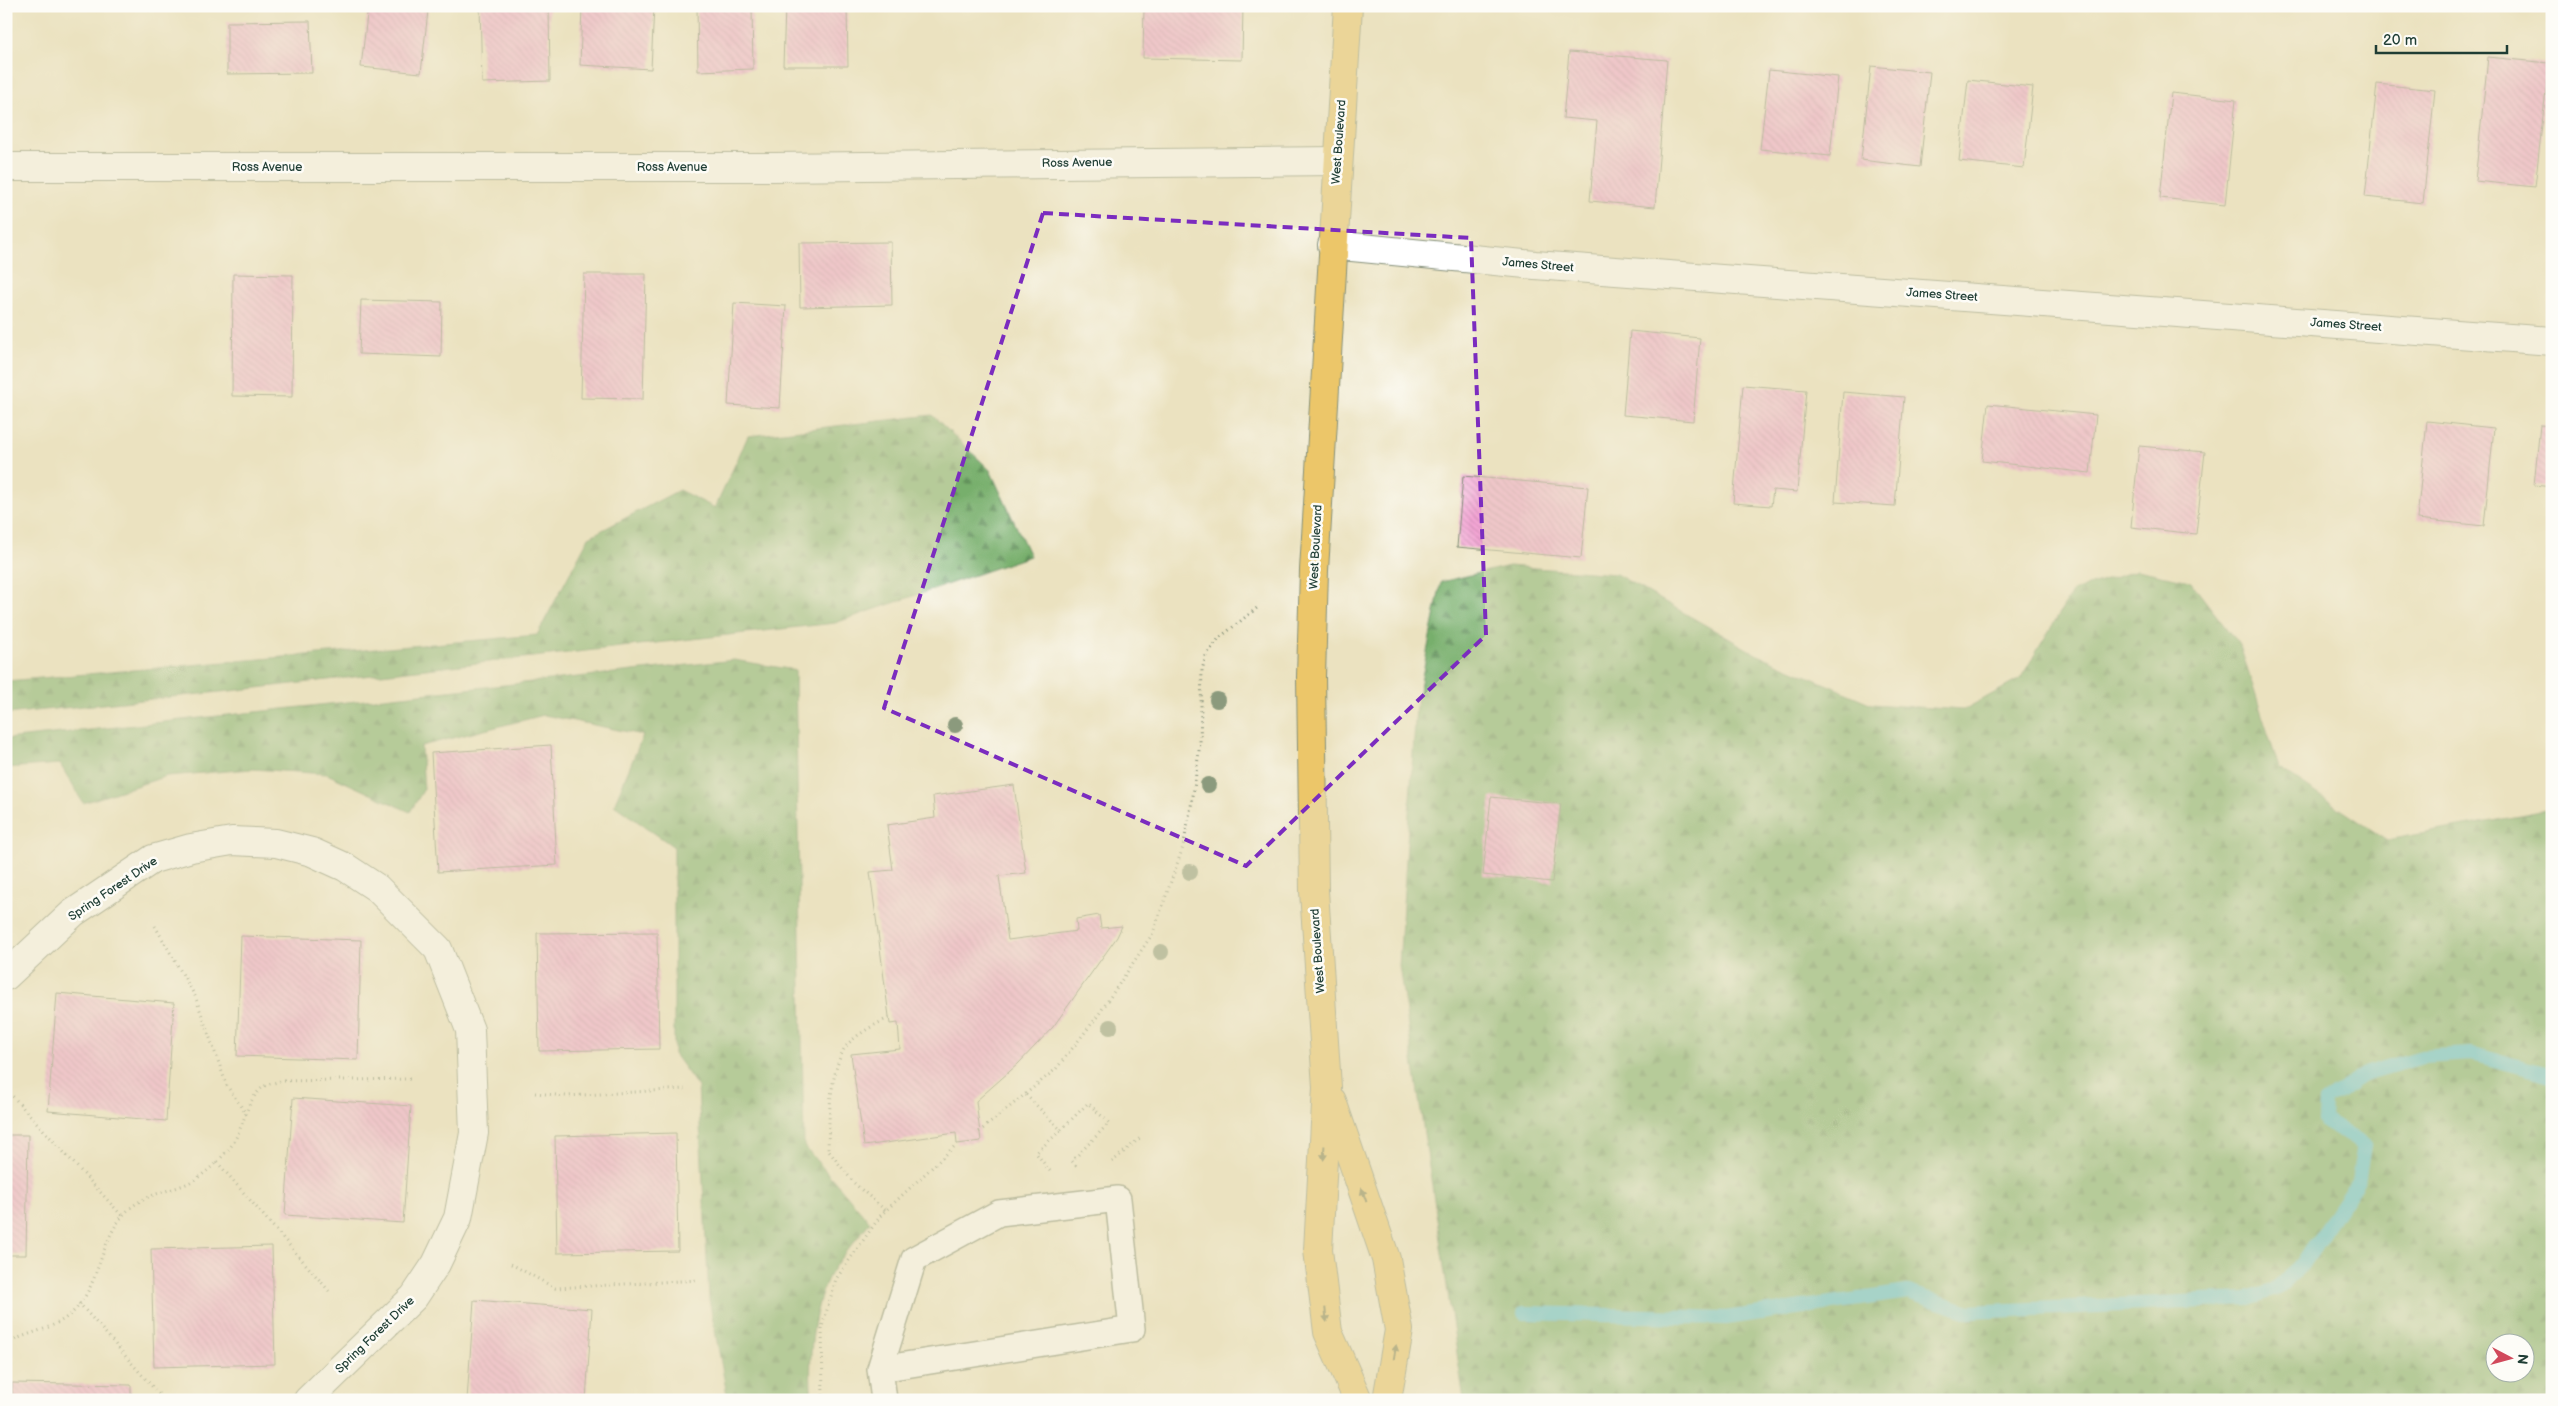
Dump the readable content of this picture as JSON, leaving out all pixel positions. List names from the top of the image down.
{
  "streets": {
    "main road": ["West Boulevard"],
    "street": ["Ross Avenue", "James Street", "Spring Forest Drive"]
  },
  "crossings": [
    ["West Boulevard", "Ross Avenue"],
    ["West Boulevard", "James Street"]
  ],
  "scale_bar": "20 m",
  "north": "right"
}
